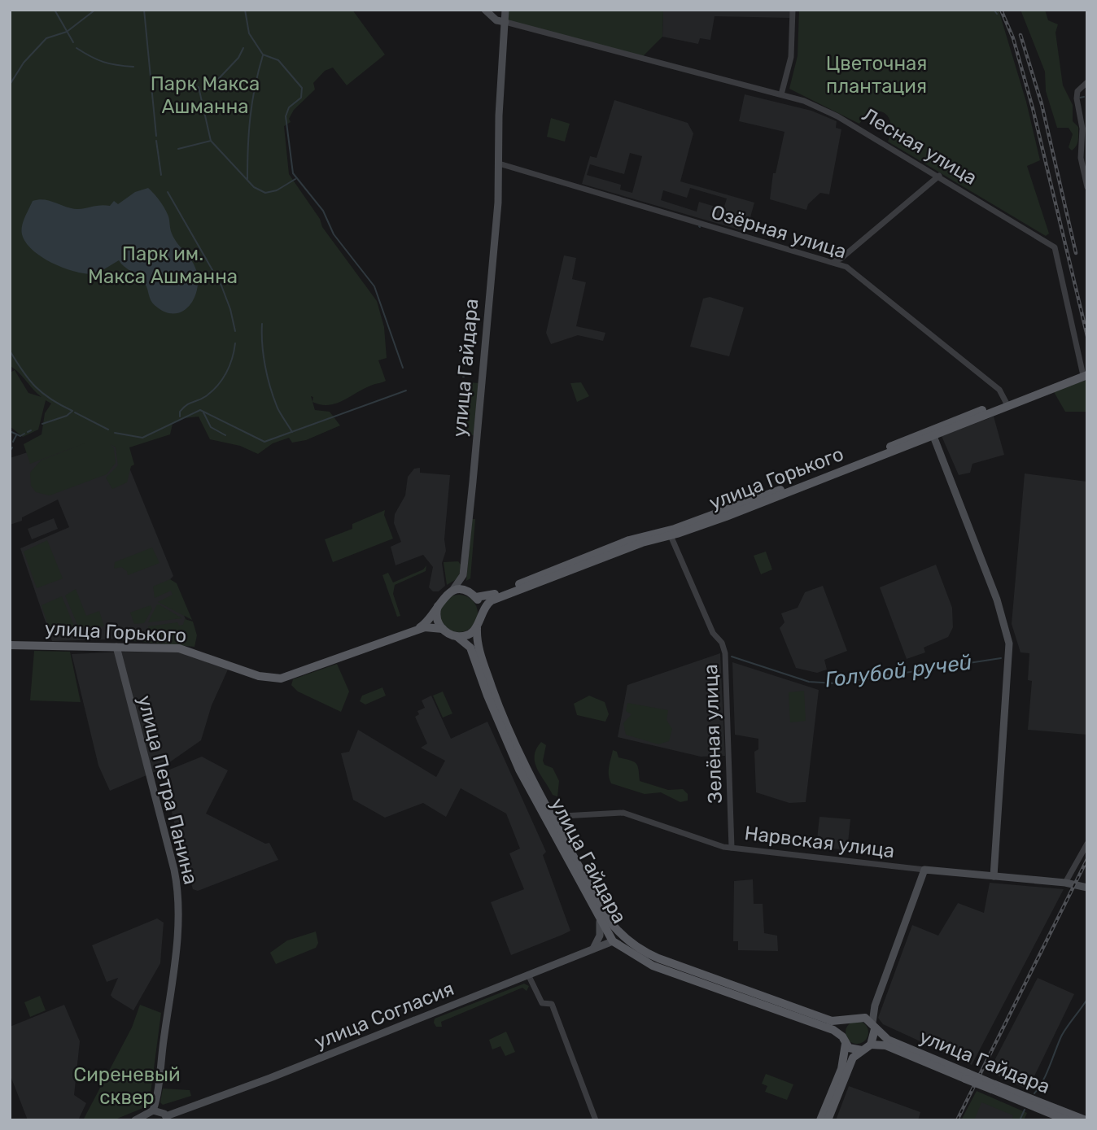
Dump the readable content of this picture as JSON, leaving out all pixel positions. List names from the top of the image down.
{
  "streets": {
    "main road": [
      "улица Гайдара",
      "улица Горького",
      "улица Петра Панина",
      "Нарвская улица",
      "улица Согласия"
    ],
    "street": ["Лесная улица", "Озёрная улица", "Зелёная улица"]
  },
  "crossings": [
    ["Лесная улица", "улица Гайдара"],
    ["Лесная улица", "улица Горького"],
    ["Озёрная улица", "улица Гайдара"],
    ["Озёрная улица", "улица Горького"],
    ["улица Гайдара", "улица Горького"],
    ["улица Гайдара", "Нарвская улица"],
    ["улица Гайдара", "улица Согласия"],
    ["улица Горького", "Зелёная улица"],
    ["улица Горького", "улица Петра Панина"],
    ["Зелёная улица", "Нарвская улица"],
    ["улица Петра Панина", "улица Согласия"]
  ],
  "water": ["Голубой ручей"],
  "parks": [
    "Цветочная плантация",
    "Парк Макса Ашманна",
    "Парк им. Макса Ашманна",
    "Сиреневый сквер"
  ]
}
